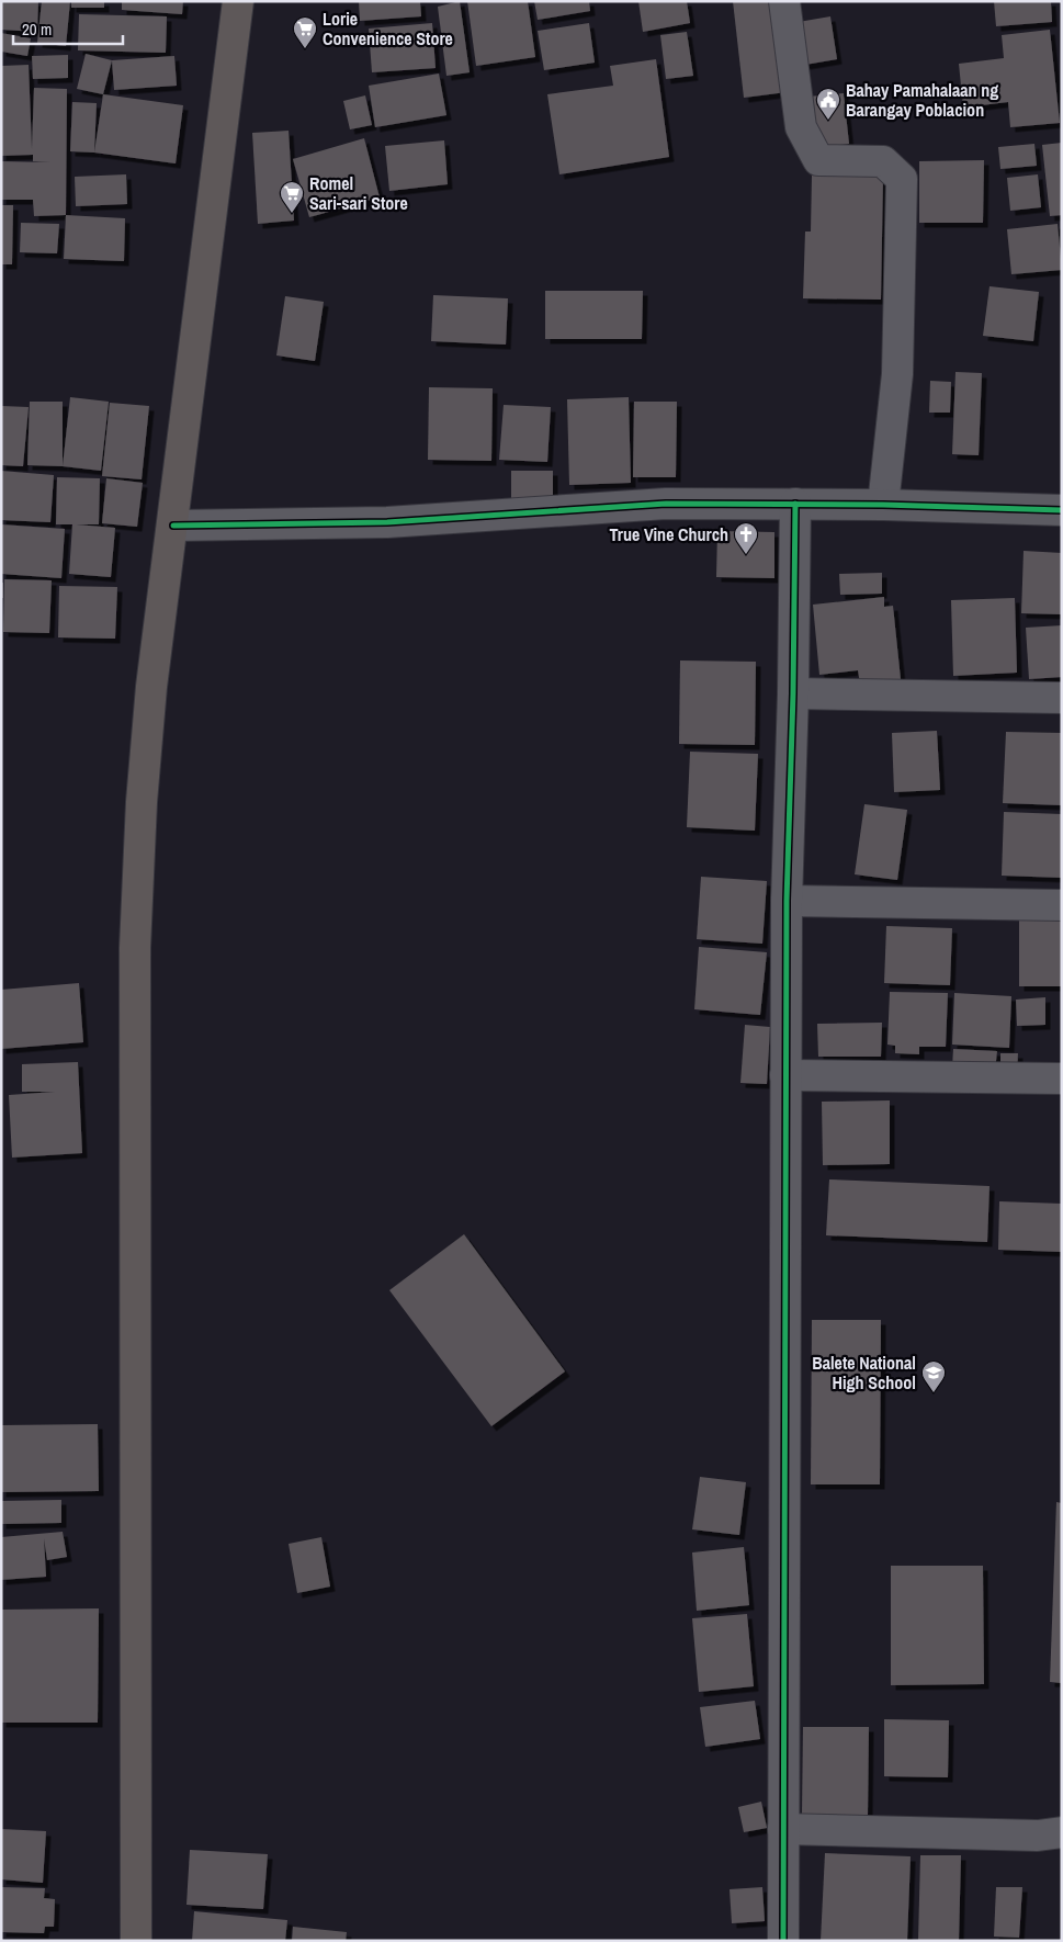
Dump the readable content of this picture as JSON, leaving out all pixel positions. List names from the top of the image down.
{
  "places": {
    "supermarket": ["Lorie Convenience Store", "Romel Sari-sari Store"],
    "public building": ["Bahay Pamahalaan ng Barangay Poblacion"],
    "church": ["True Vine Church"],
    "school or university": ["Balete National High School"]
  },
  "scale_bar": "20 m"
}
